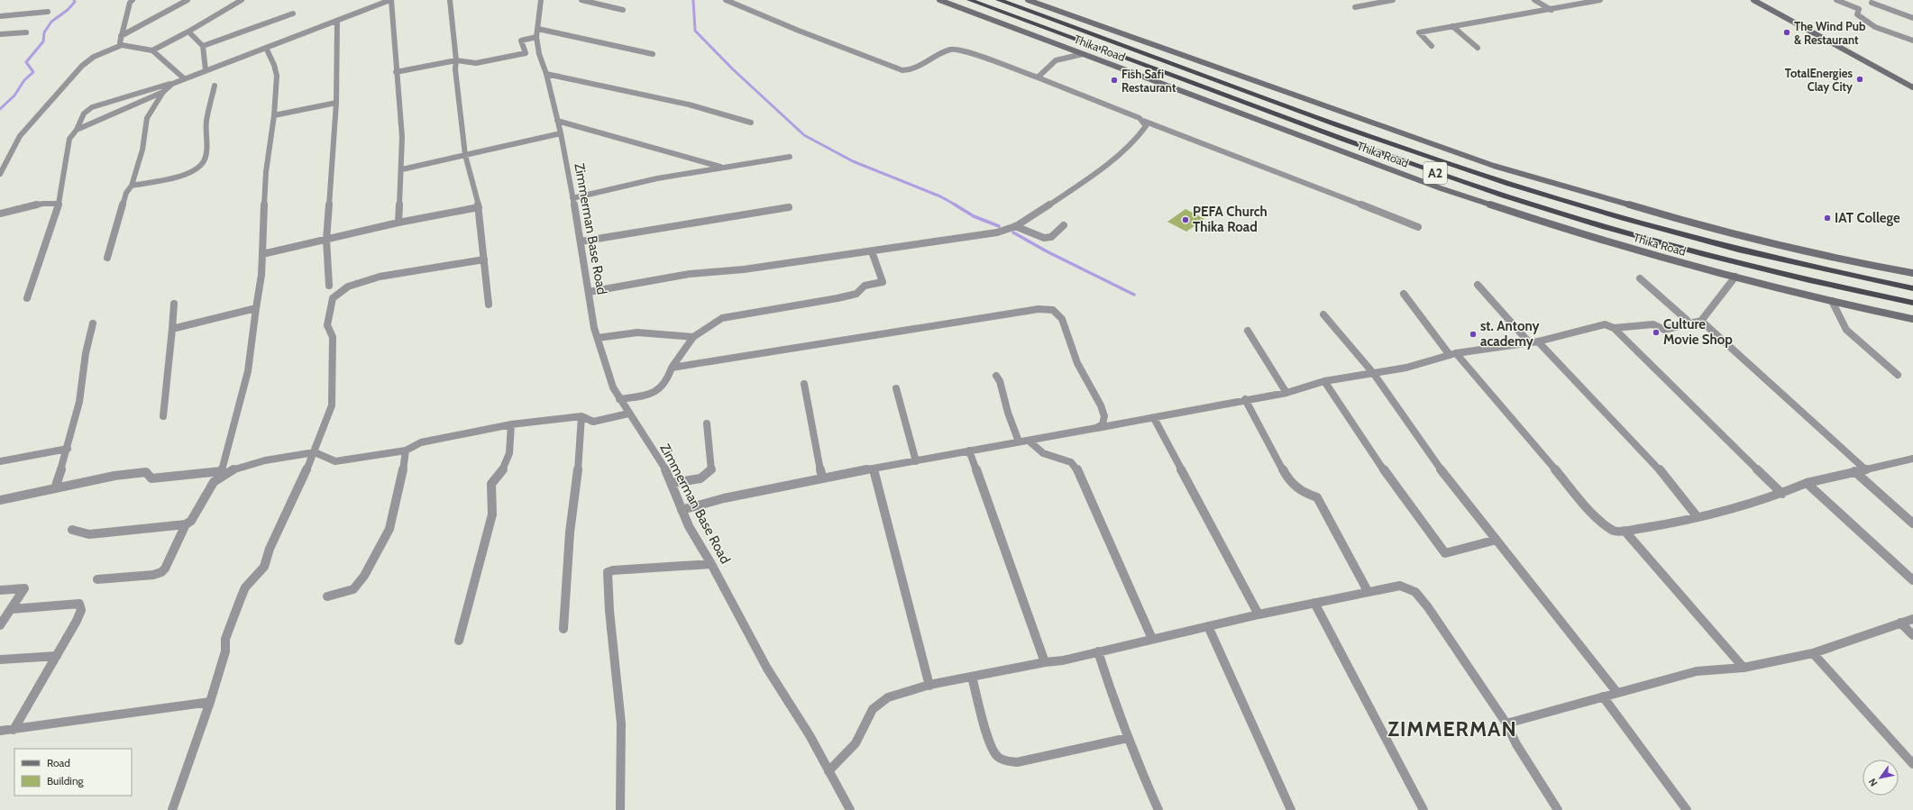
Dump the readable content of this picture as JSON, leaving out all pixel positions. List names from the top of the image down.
{
  "streets": {
    "highway": ["Thika Road", "A2"],
    "street": ["Zimmerman Base Road"]
  },
  "districts": ["ZIMMERMAN"],
  "places": [
    "The Wind Pub & Restaurant",
    "TotalEnergies Clay City",
    "Fish Safi Restaurant",
    "IAT College",
    "PEFA Church Thika Road",
    "Culture Movie Shop",
    "st. Antony academy"
  ],
  "legend": ["Road", "Building"],
  "north": "bottom left"
}
